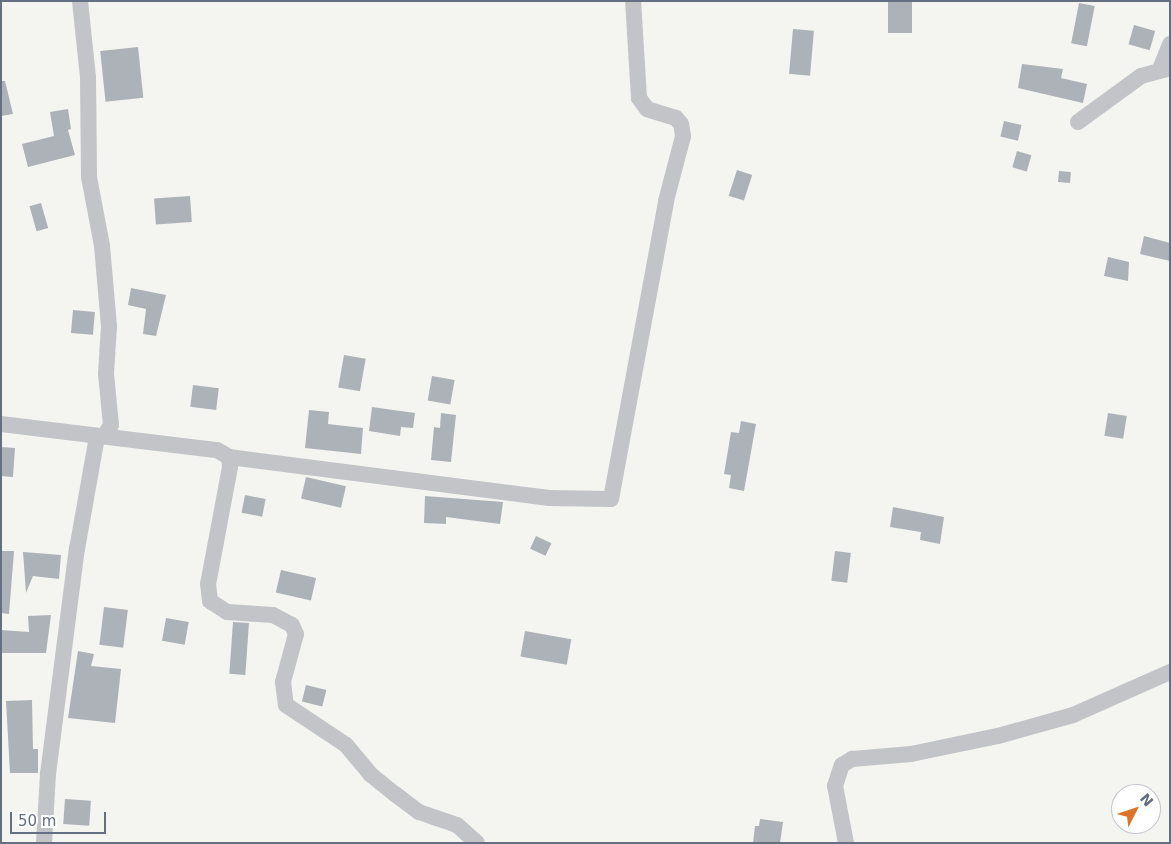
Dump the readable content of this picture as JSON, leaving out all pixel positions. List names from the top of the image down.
{
  "scale_bar": "50 m",
  "north": "top right"
}
